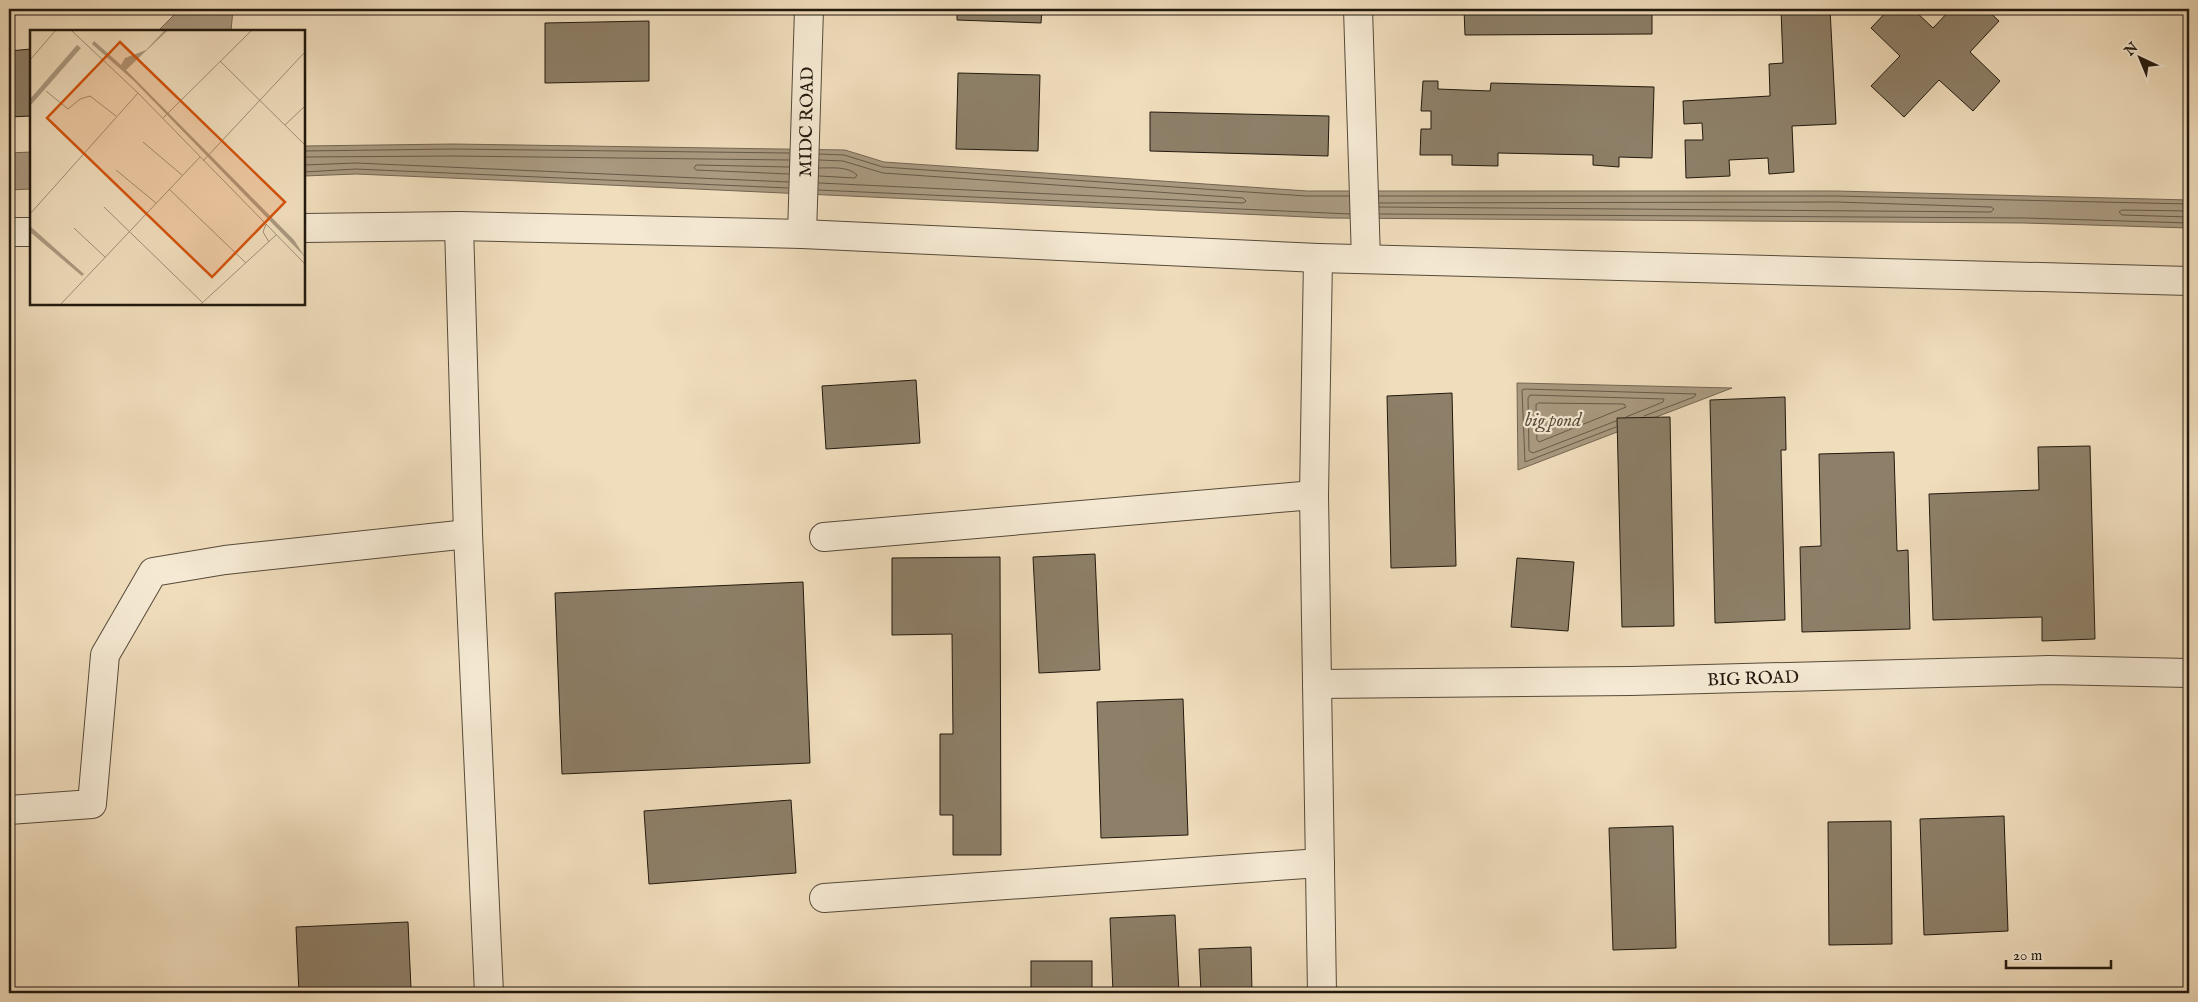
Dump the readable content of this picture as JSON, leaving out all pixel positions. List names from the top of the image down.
{
  "streets": {
    "street": ["MIDC ROAD", "BIG ROAD"]
  },
  "water": ["big pond"],
  "scale_bar": "20 m",
  "north": "top left"
}
